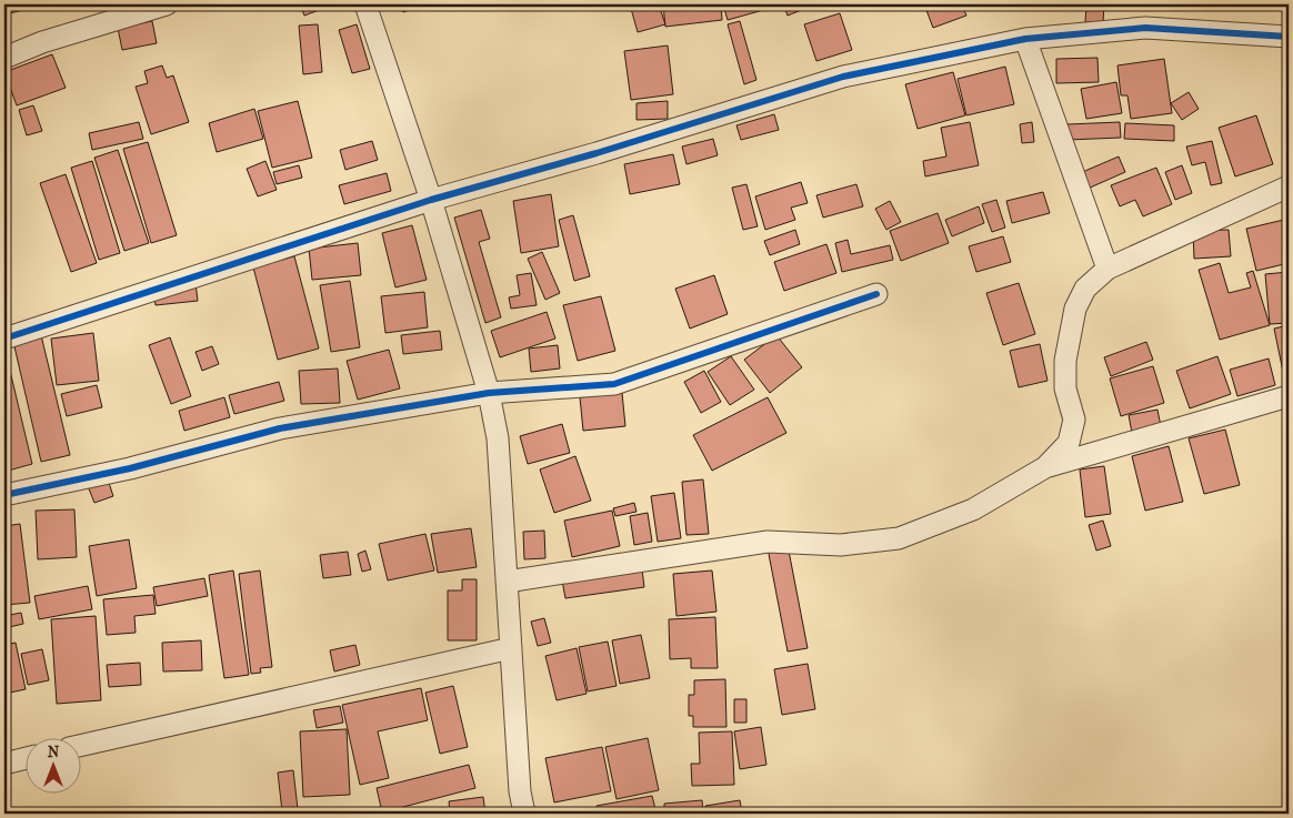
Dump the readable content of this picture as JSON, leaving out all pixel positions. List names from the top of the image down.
{
  "north": "top"
}
